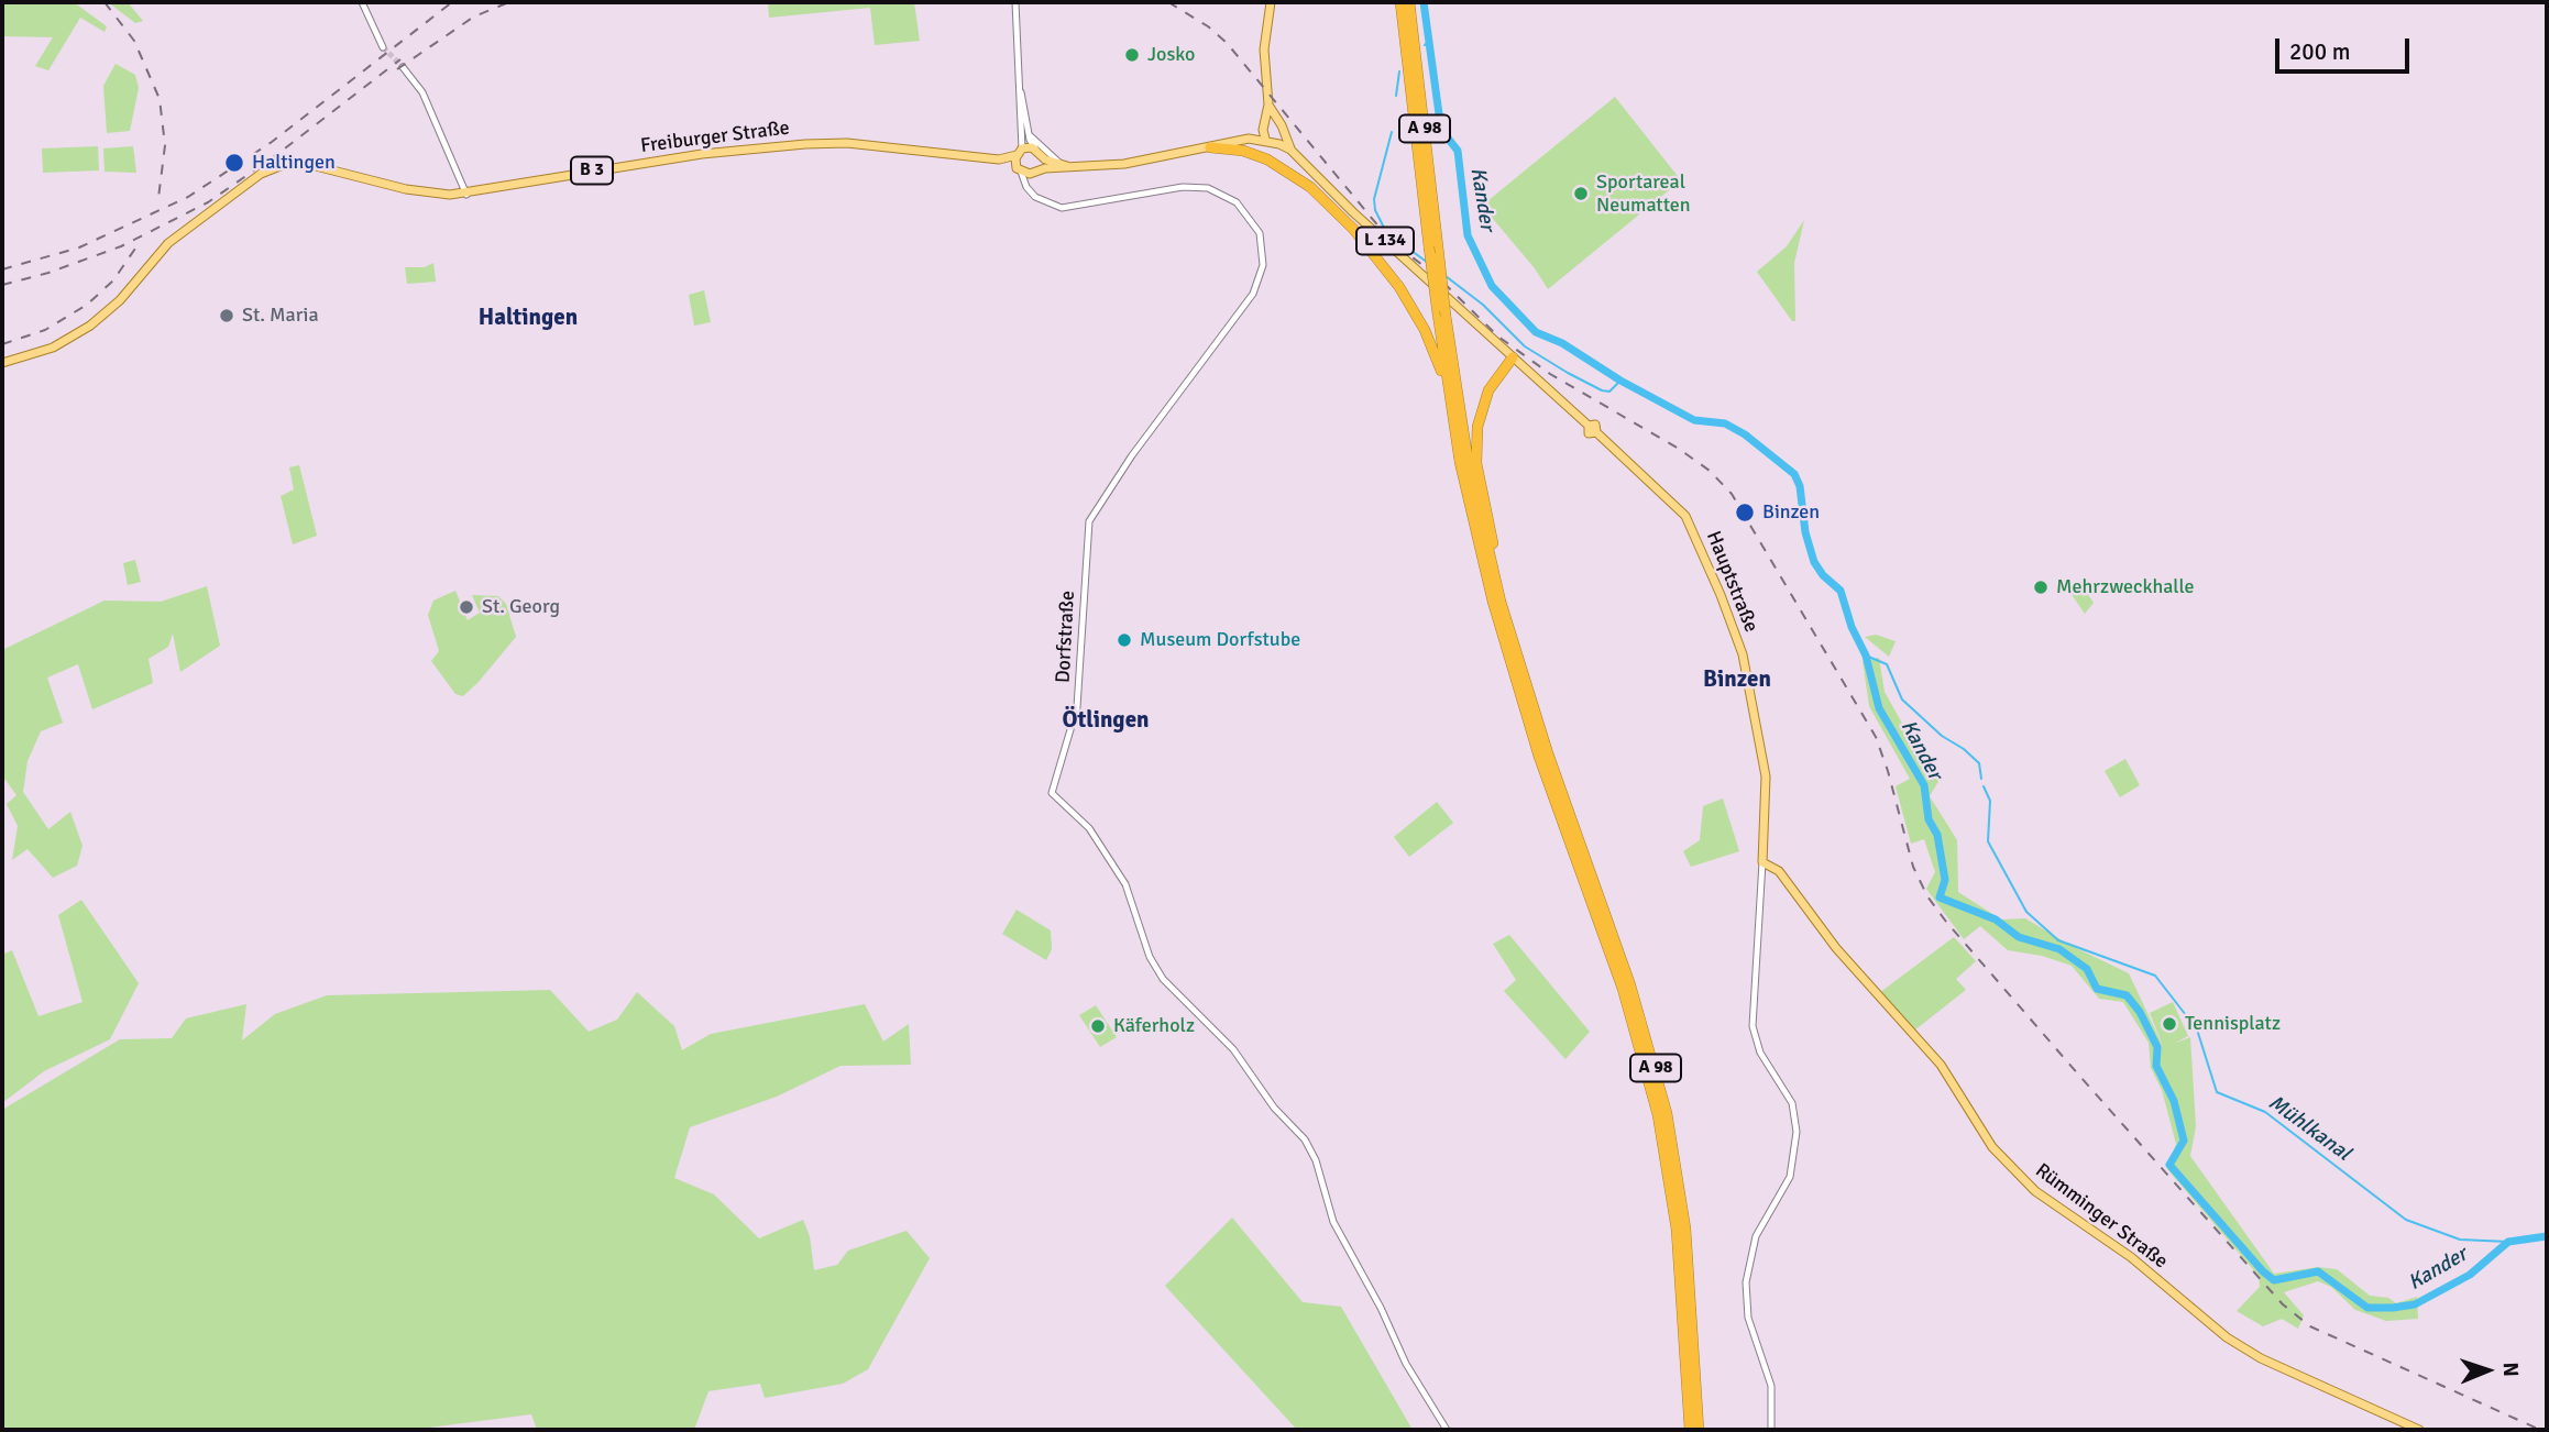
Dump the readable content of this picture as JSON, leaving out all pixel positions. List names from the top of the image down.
{
  "streets": {
    "highway": ["A 98"],
    "main road": [
      "Freiburger Straße",
      "B 3",
      "L 134",
      "Hauptstraße",
      "Rümminger Straße"
    ],
    "street": ["Dorfstraße"]
  },
  "crossings": [
    ["L 134", "Hauptstraße"],
    ["Hauptstraße", "Rümminger Straße"]
  ],
  "districts": ["Haltingen", "Binzen", "Ötlingen"],
  "water": ["Kander", "Mühlkanal"],
  "places": [
    "Josko",
    "Haltingen",
    "Sportareal Neumatten",
    "St. Maria",
    "Binzen",
    "Mehrzweckhalle",
    "St. Georg",
    "Museum Dorfstube",
    "Tennisplatz",
    "Käferholz"
  ],
  "scale_bar": "200 m",
  "north": "right"
}
